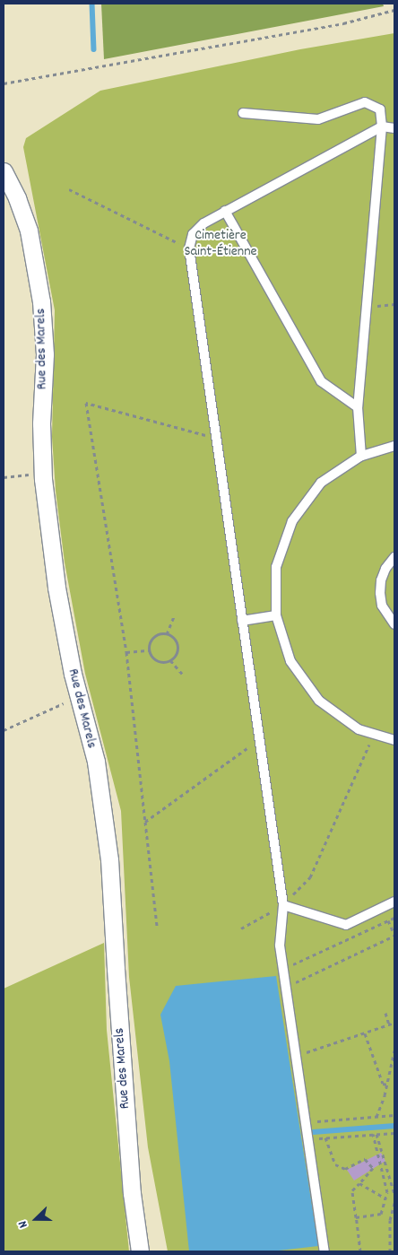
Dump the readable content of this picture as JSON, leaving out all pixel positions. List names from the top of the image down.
{
  "streets": {
    "street": ["Rue des Marels"]
  },
  "parks": ["Cimetière Saint-Étienne"],
  "north": "left"
}
